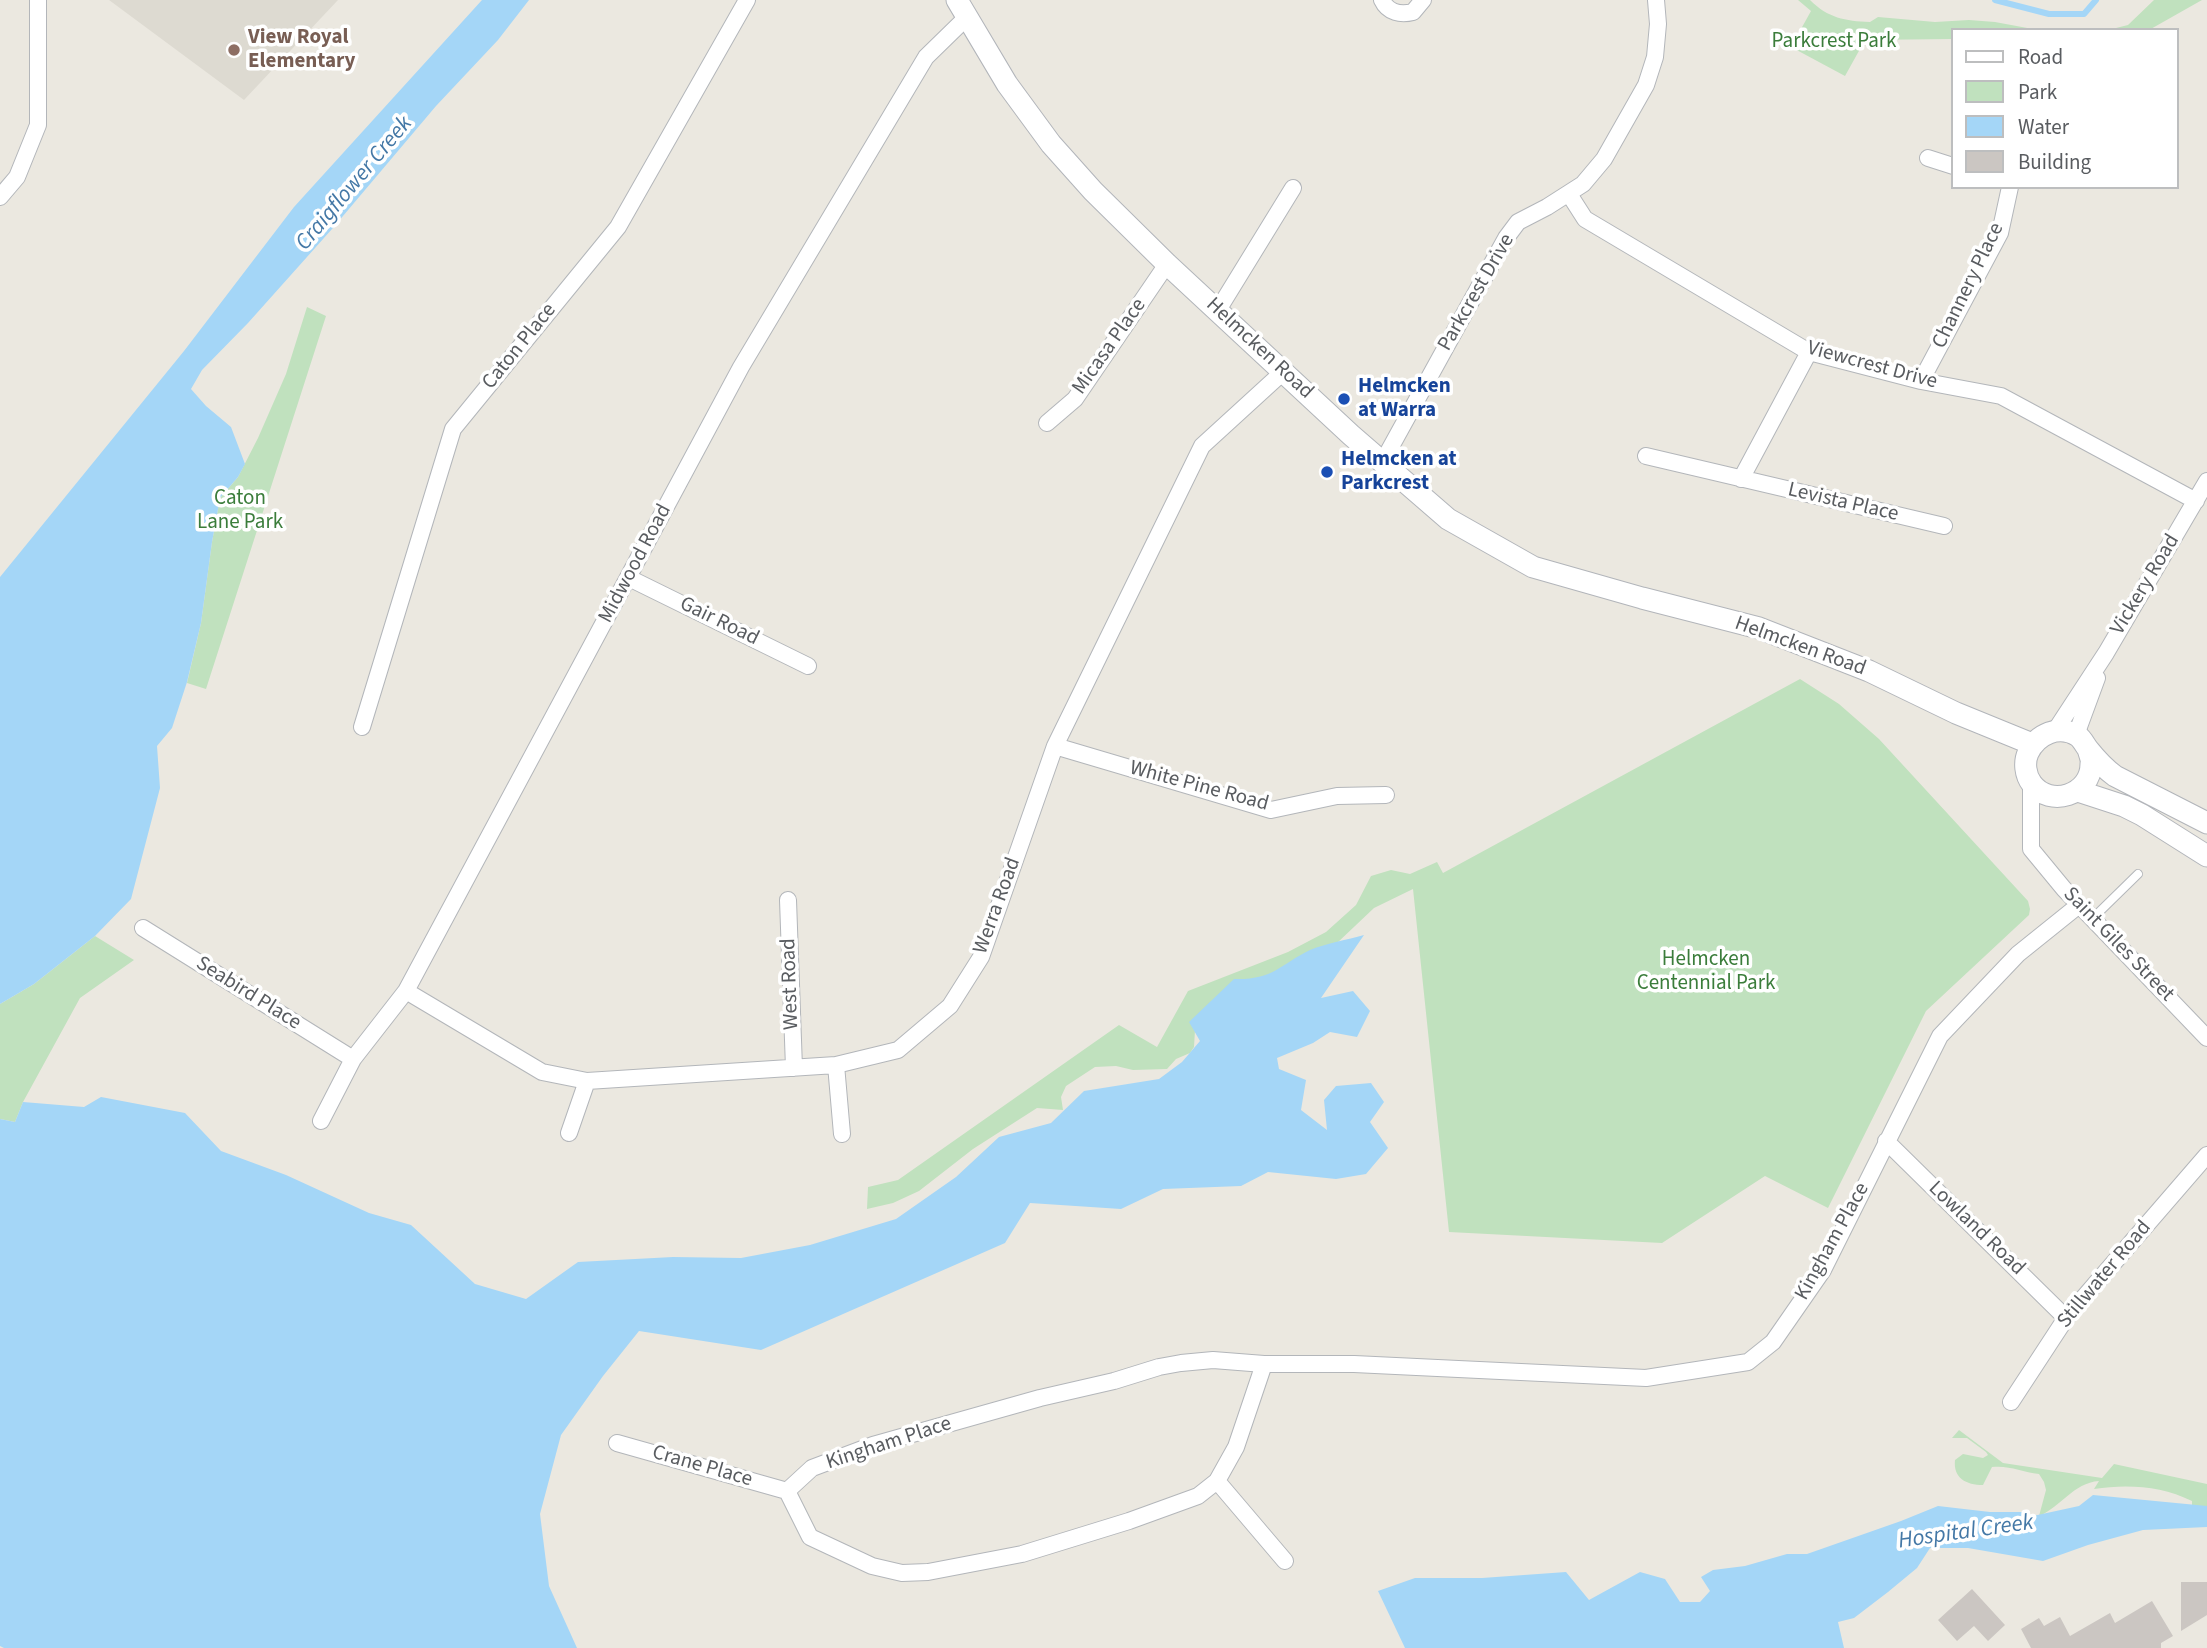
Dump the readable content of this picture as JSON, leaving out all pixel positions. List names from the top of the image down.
{
  "streets": {
    "main road": ["Helmcken Road"],
    "street": [
      "Channery Place",
      "Parkcrest Drive",
      "Caton Place",
      "Micasa Place",
      "Viewcrest Drive",
      "Levista Place",
      "Midwood Road",
      "Vickery Road",
      "Gair Road",
      "White Pine Road",
      "Werra Road",
      "Saint Giles Street",
      "West Road",
      "Seabird Place",
      "Lowland Road",
      "Kingham Place",
      "Stillwater Road",
      "Crane Place"
    ]
  },
  "crossings": [
    ["Channery Place", "Viewcrest Drive"],
    ["Parkcrest Drive", "Helmcken Road"],
    ["Parkcrest Drive", "Viewcrest Drive"],
    ["Micasa Place", "Helmcken Road"],
    ["Helmcken Road", "Midwood Road"],
    ["Helmcken Road", "Vickery Road"],
    ["Helmcken Road", "Werra Road"],
    ["Helmcken Road", "Saint Giles Street"],
    ["Viewcrest Drive", "Vickery Road"],
    ["Midwood Road", "Gair Road"],
    ["Midwood Road", "Werra Road"],
    ["Midwood Road", "Seabird Place"],
    ["Vickery Road", "Saint Giles Street"],
    ["White Pine Road", "Werra Road"],
    ["Werra Road", "West Road"],
    ["Saint Giles Street", "Kingham Place"],
    ["Lowland Road", "Kingham Place"],
    ["Lowland Road", "Stillwater Road"],
    ["Kingham Place", "Crane Place"]
  ],
  "water": ["Craigflower Creek", "Hospital Creek"],
  "parks": ["Parkcrest Park", "Caton Lane Park", "Helmcken Centennial Park"],
  "places": ["View Royal Elementary", "Helmcken at Warra", "Helmcken at Parkcrest"],
  "legend": [
    "Road",
    "Park",
    "Water",
    "Building"
  ]
}
